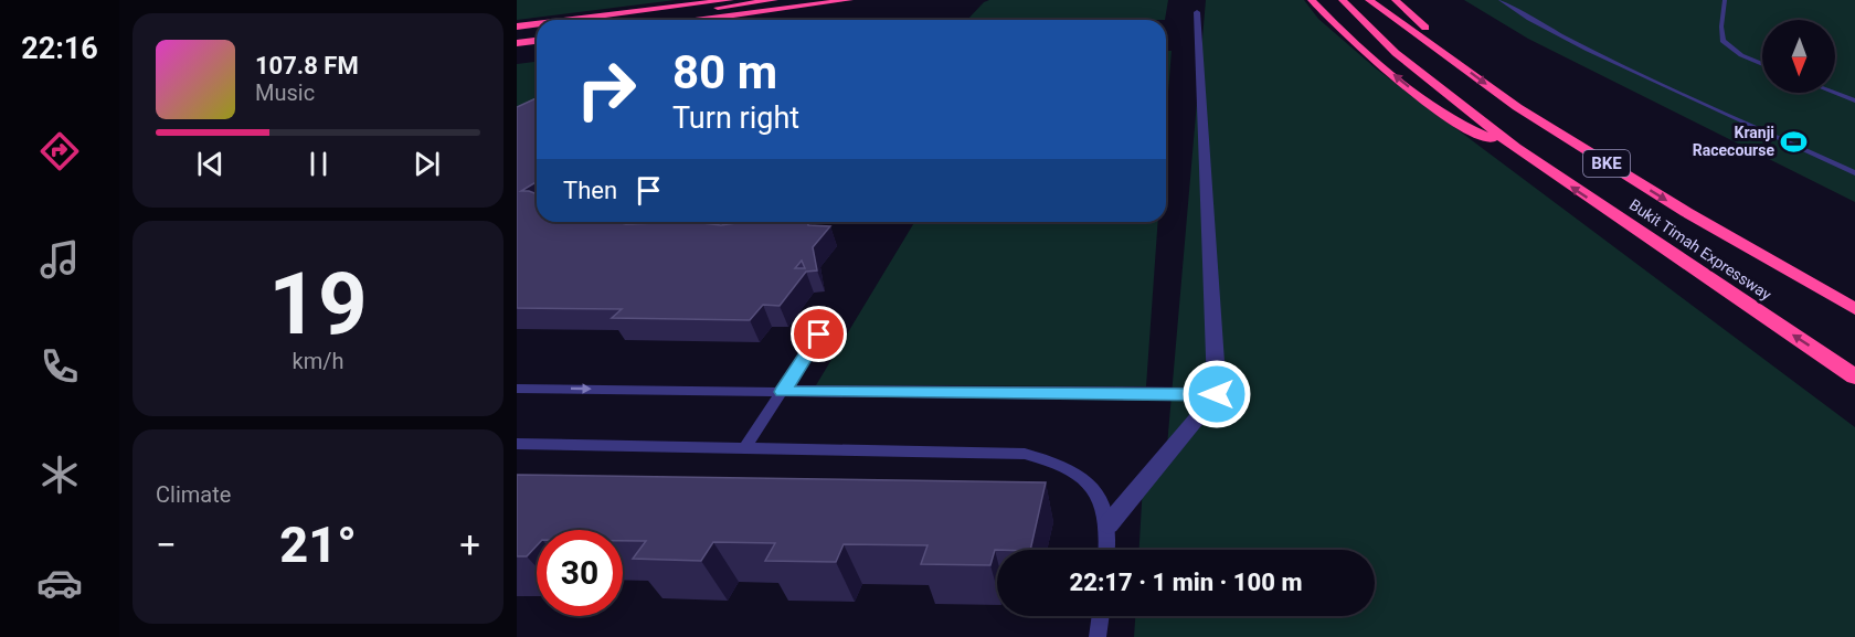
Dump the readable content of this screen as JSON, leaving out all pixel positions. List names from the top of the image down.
{
  "streets": {
    "highway": ["BKE", "Bukit Timah Expressway"]
  },
  "places": {
    "sports": ["Kranji Racecourse"]
  },
  "north": "bottom",
  "page": {
    "tabs": "22:16",
    "turn": ["80 m", "Turn right"],
    "song": ["107.8 FM", "Music"],
    "then": "Then",
    "tile": [
      ["19", "km/h"],
      "Climate"
    ],
    "heat": ["−", "21°", "+"],
    "limit": "30",
    "trip": "22:17 · 1 min · 100 m"
  }
}
